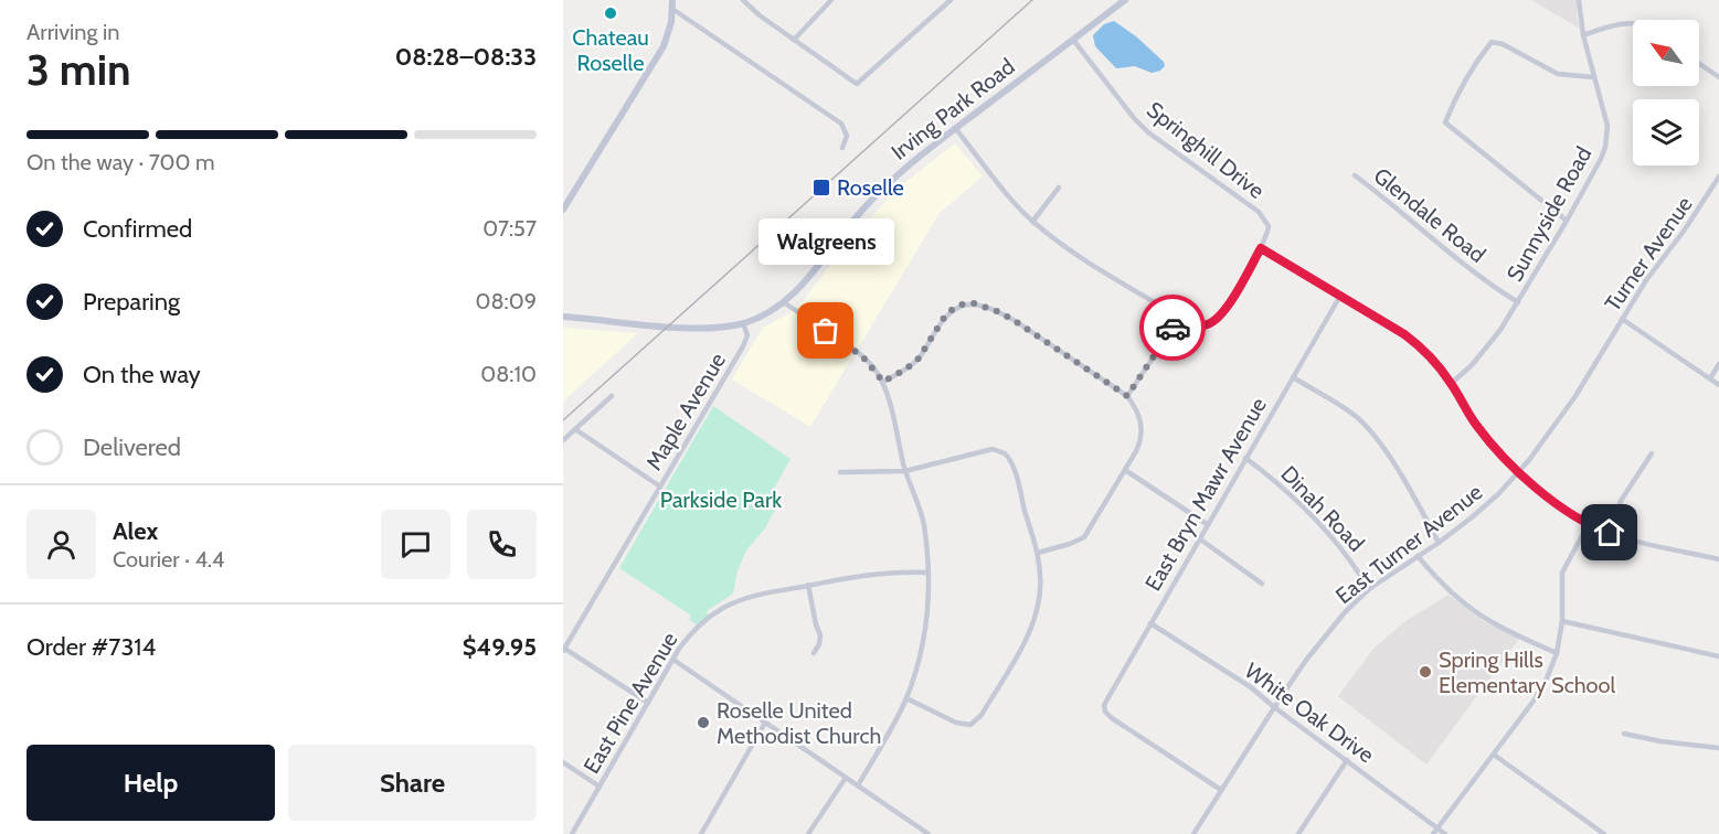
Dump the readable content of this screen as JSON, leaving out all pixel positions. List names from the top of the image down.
{
  "streets": {
    "main road": ["Irving Park Road"],
    "street": [
      "Springhill Drive",
      "Sunnyside Road",
      "Glendale Road",
      "Turner Avenue",
      "Maple Avenue",
      "East Bryn Mawr Avenue",
      "Dinah Road",
      "East Turner Avenue",
      "East Pine Avenue",
      "White Oak Drive"
    ]
  },
  "crossings": [
    ["Irving Park Road", "Springhill Drive"],
    ["Irving Park Road", "Maple Avenue"],
    ["Sunnyside Road", "Glendale Road"],
    ["Turner Avenue", "East Turner Avenue"],
    ["East Bryn Mawr Avenue", "Dinah Road"],
    ["East Bryn Mawr Avenue", "East Turner Avenue"],
    ["East Bryn Mawr Avenue", "White Oak Drive"],
    ["Dinah Road", "East Turner Avenue"],
    ["East Turner Avenue", "White Oak Drive"]
  ],
  "parks": ["Parkside Park"],
  "places": {
    "other": [
      "Chateau Roselle",
      "Walgreens",
      "Spring Hills Elementary School",
      "Roselle United Methodist Church"
    ],
    "transit": ["Roselle"]
  },
  "north": "top left",
  "page": {
    "heading": ["3 min", "Arriving in", "08:28–08:33"],
    "panel": [
      "Alex",
      "Courier · 4.4",
      "Order #7314",
      "$49.95"
    ],
    "bar": "On the way · 700 m",
    "list": [
      ["Confirmed", "07:57"],
      ["Preparing", "08:09"],
      ["On the way", "08:10"],
      "Delivered"
    ],
    "bubble": "Walgreens",
    "buttons": ["Help", "Share"]
  }
}
